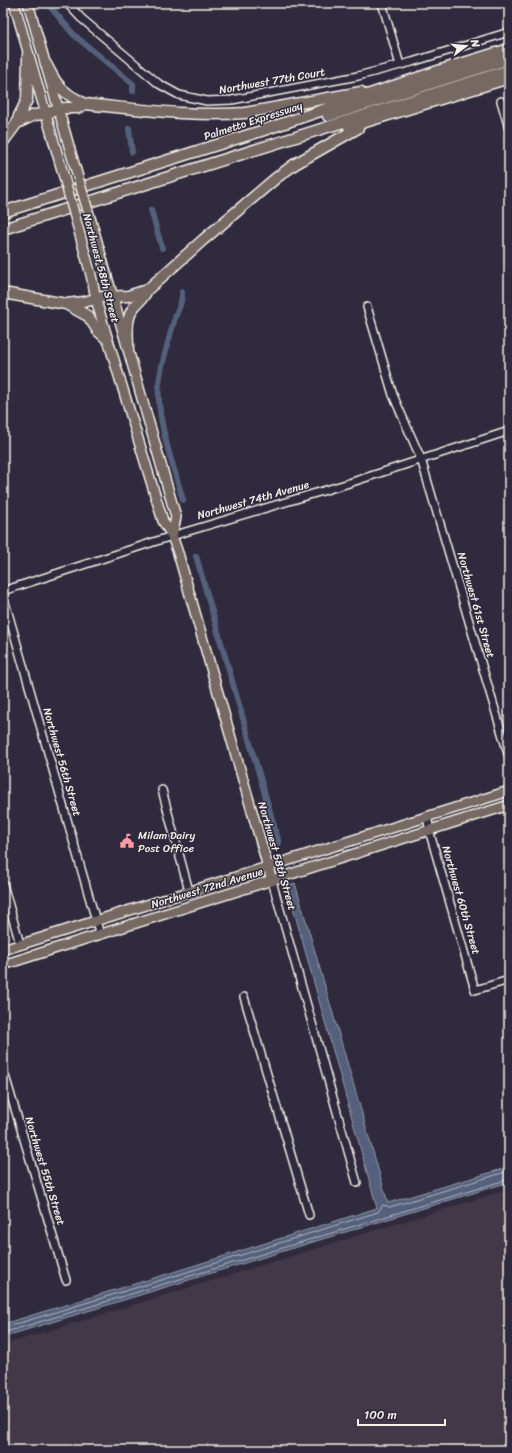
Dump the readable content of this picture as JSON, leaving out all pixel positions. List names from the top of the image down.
{
  "streets": {
    "highway": ["Palmetto Expressway"],
    "main road": ["Northwest 58th Street", "Northwest 72nd Avenue"],
    "street": [
      "Northwest 77th Court",
      "Northwest 74th Avenue",
      "Northwest 61st Street",
      "Northwest 56th Street",
      "Northwest 60th Street",
      "Northwest 55th Street"
    ]
  },
  "crossings": [
    ["Northwest 58th Street", "Northwest 74th Avenue"],
    ["Northwest 58th Street", "Northwest 72nd Avenue"],
    ["Northwest 74th Avenue", "Northwest 61st Street"],
    ["Northwest 56th Street", "Northwest 72nd Avenue"],
    ["Northwest 72nd Avenue", "Northwest 60th Street"]
  ],
  "places": {
    "public building": ["Milam Dairy Post Office"]
  },
  "scale_bar": "100 m",
  "north": "right"
}
